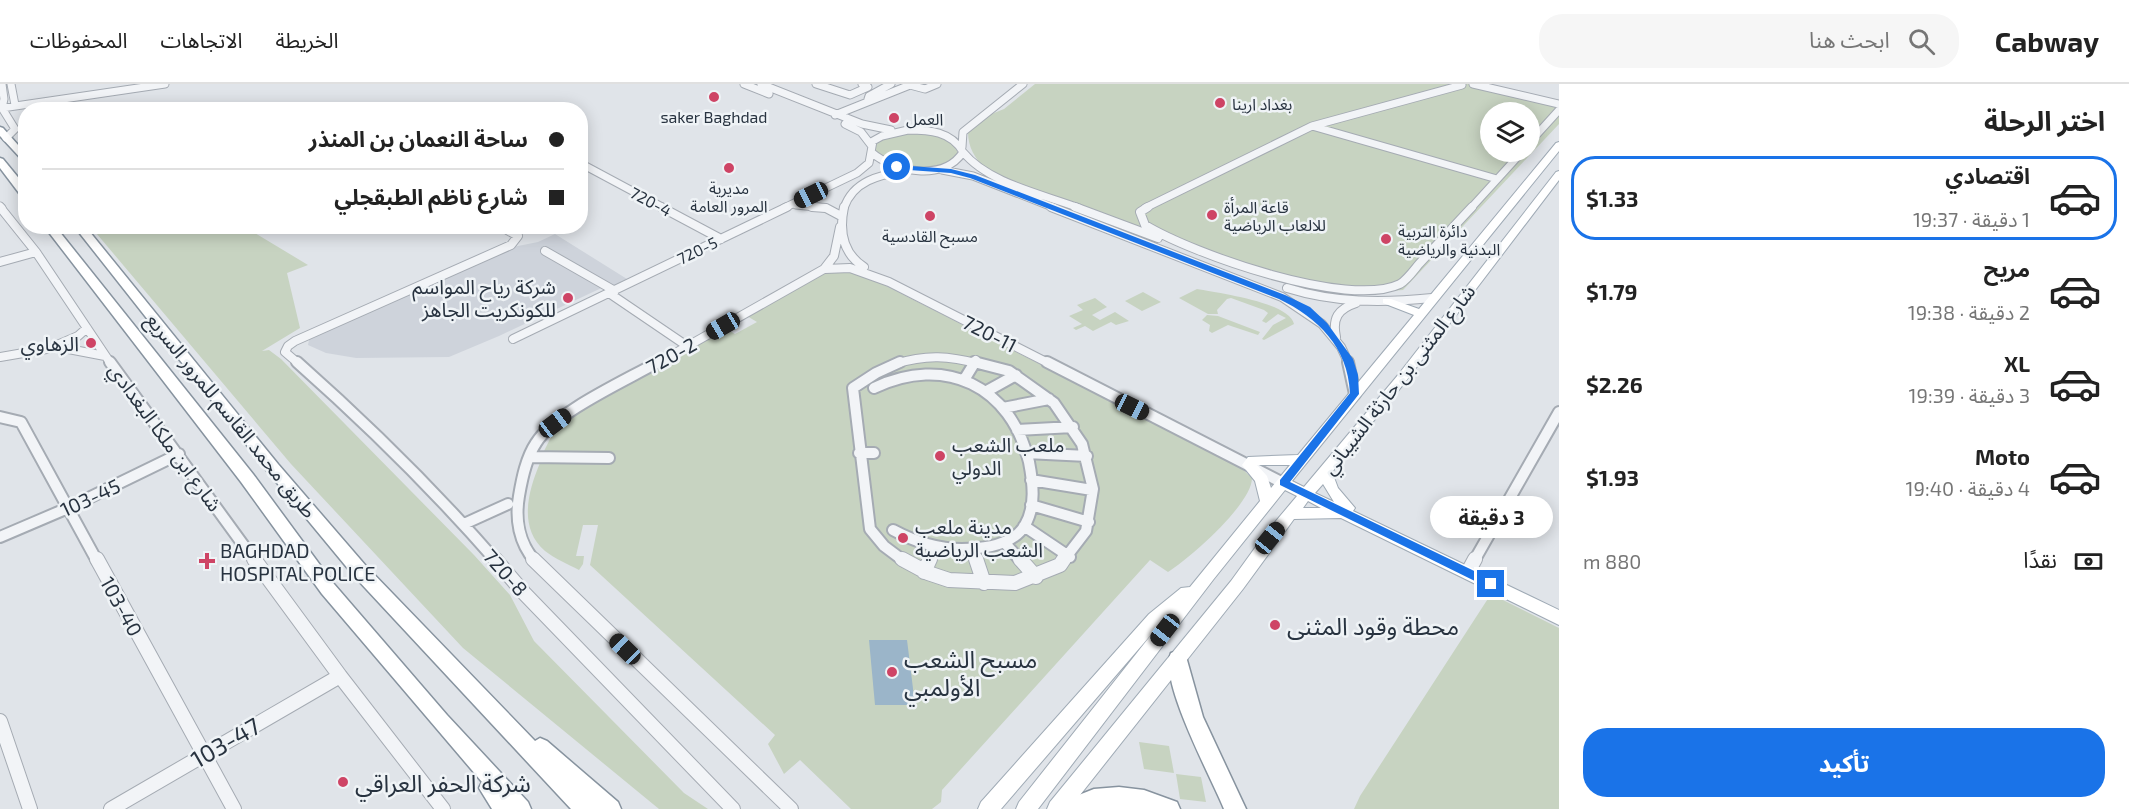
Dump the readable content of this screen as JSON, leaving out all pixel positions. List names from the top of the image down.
{
  "streets": {
    "highway": ["طريق محمد القاسم للمرور السريع"],
    "main road": ["شارع المثنى بن حارثة الشيباني"],
    "street": [
      "720-4",
      "720-5",
      "720-11",
      "720-2",
      "شارع ابن ملكا البغدادي",
      "103-45",
      "720-8",
      "103-40",
      "103-47"
    ]
  },
  "crossings": [
    ["720-4", "720-5"],
    ["720-11", "720-2"],
    ["720-11", "شارع المثنى بن حارثة الشيباني"],
    ["720-2", "720-8"],
    ["شارع ابن ملكا البغدادي", "103-45"],
    ["شارع ابن ملكا البغدادي", "103-47"],
    ["103-45", "103-40"],
    ["103-40", "103-47"]
  ],
  "places": {
    "other": [
      "saker Baghdad",
      "بغداد ارينا",
      "العمل",
      "مديرية المرور العامة",
      "قاعة المرأة للالعاب الرياضية",
      "مسبح القادسية",
      "دائرة التربية البدنية والرياضية",
      "شركة رياح المواسم للكونكريت الجاهز",
      "الزهاوي",
      "ملعب الشعب الدولي",
      "مدينة ملعب الشعب الرياضية",
      "محطة وقود المثنى",
      "مسبح الشعب الأولمبي",
      "شركة الحفر العراقي"
    ],
    "health": ["BAGHDAD HOSPITAL POLICE"]
  },
  "page": {
    "header": "Cabway",
    "search": "ابحث هنا",
    "nav": ["الخريطة", "الاتجاهات", "المحفوظات"],
    "heading": "اختر الرحلة",
    "banner": ["ساحة النعمان بن المنذر", "شارع ناظم الطبقجلي"],
    "list": [
      {
        "name": "اقتصادي",
        "note": "1 دقيقة · 19:37",
        "value": "$1.33"
      },
      {
        "name": "مريح",
        "note": "2 دقيقة · 19:38",
        "value": "$1.79"
      },
      {
        "name": "XL",
        "note": "3 دقيقة · 19:39",
        "value": "$2.26"
      },
      {
        "name": "Moto",
        "note": "4 دقيقة · 19:40",
        "value": "$1.93"
      }
    ],
    "bubble": "3 دقيقة",
    "pay": ["نقدًا", "880 m"],
    "buttons": "تأكيد"
  }
}
